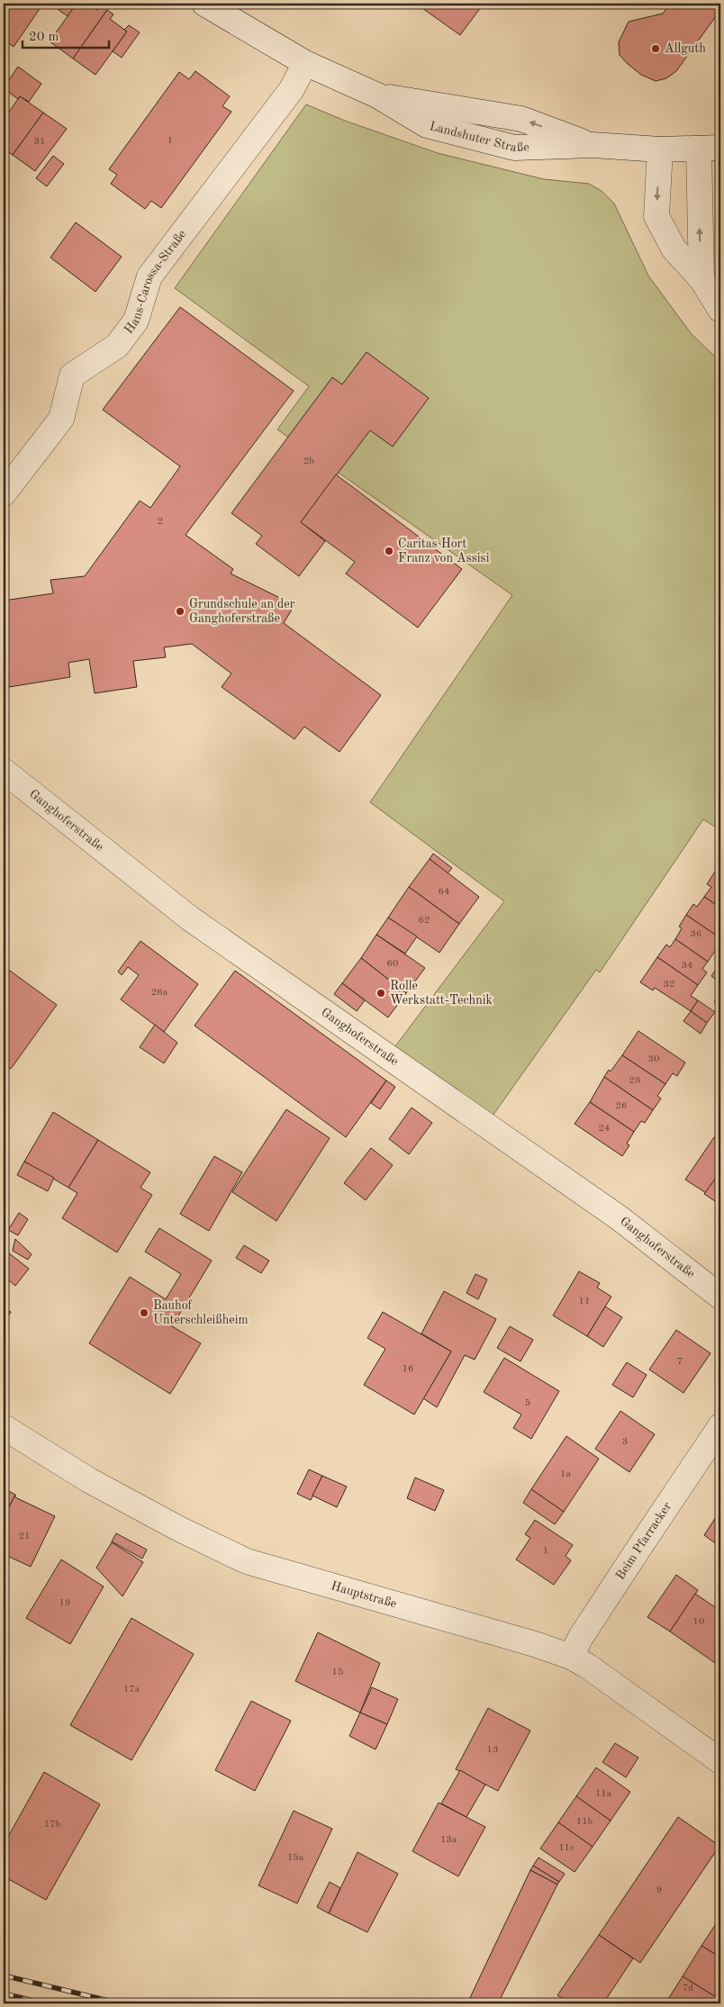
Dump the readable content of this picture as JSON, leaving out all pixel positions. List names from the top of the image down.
{
  "streets": {
    "street": [
      "Landshuter Straße",
      "Hans-Carossa-Straße",
      "Ganghoferstraße",
      "Beim Pfarracker",
      "Hauptstraße"
    ]
  },
  "crossings": [
    ["Landshuter Straße", "Hans-Carossa-Straße"],
    ["Beim Pfarracker", "Hauptstraße"]
  ],
  "places": [
    "Allguth",
    "Caritas Hort Franz von Assisi",
    "Grundschule an der Ganghoferstraße",
    "Rolle Werkstatt-Technik",
    "Bauhof Unterschleißheim"
  ],
  "house_numbers": [
    "1",
    "31",
    "2b",
    "2",
    "64",
    "62",
    "36",
    "60",
    "34",
    "32",
    "26a",
    "30",
    "28",
    "26",
    "24",
    "11",
    "7",
    "16",
    "5",
    "3",
    "1a",
    "21",
    "1",
    "19",
    "10",
    "15",
    "17a",
    "13",
    "11a",
    "11b",
    "17b",
    "13a",
    "11c",
    "15a",
    "9",
    "7d"
  ],
  "scale_bar": "20 m"
}
